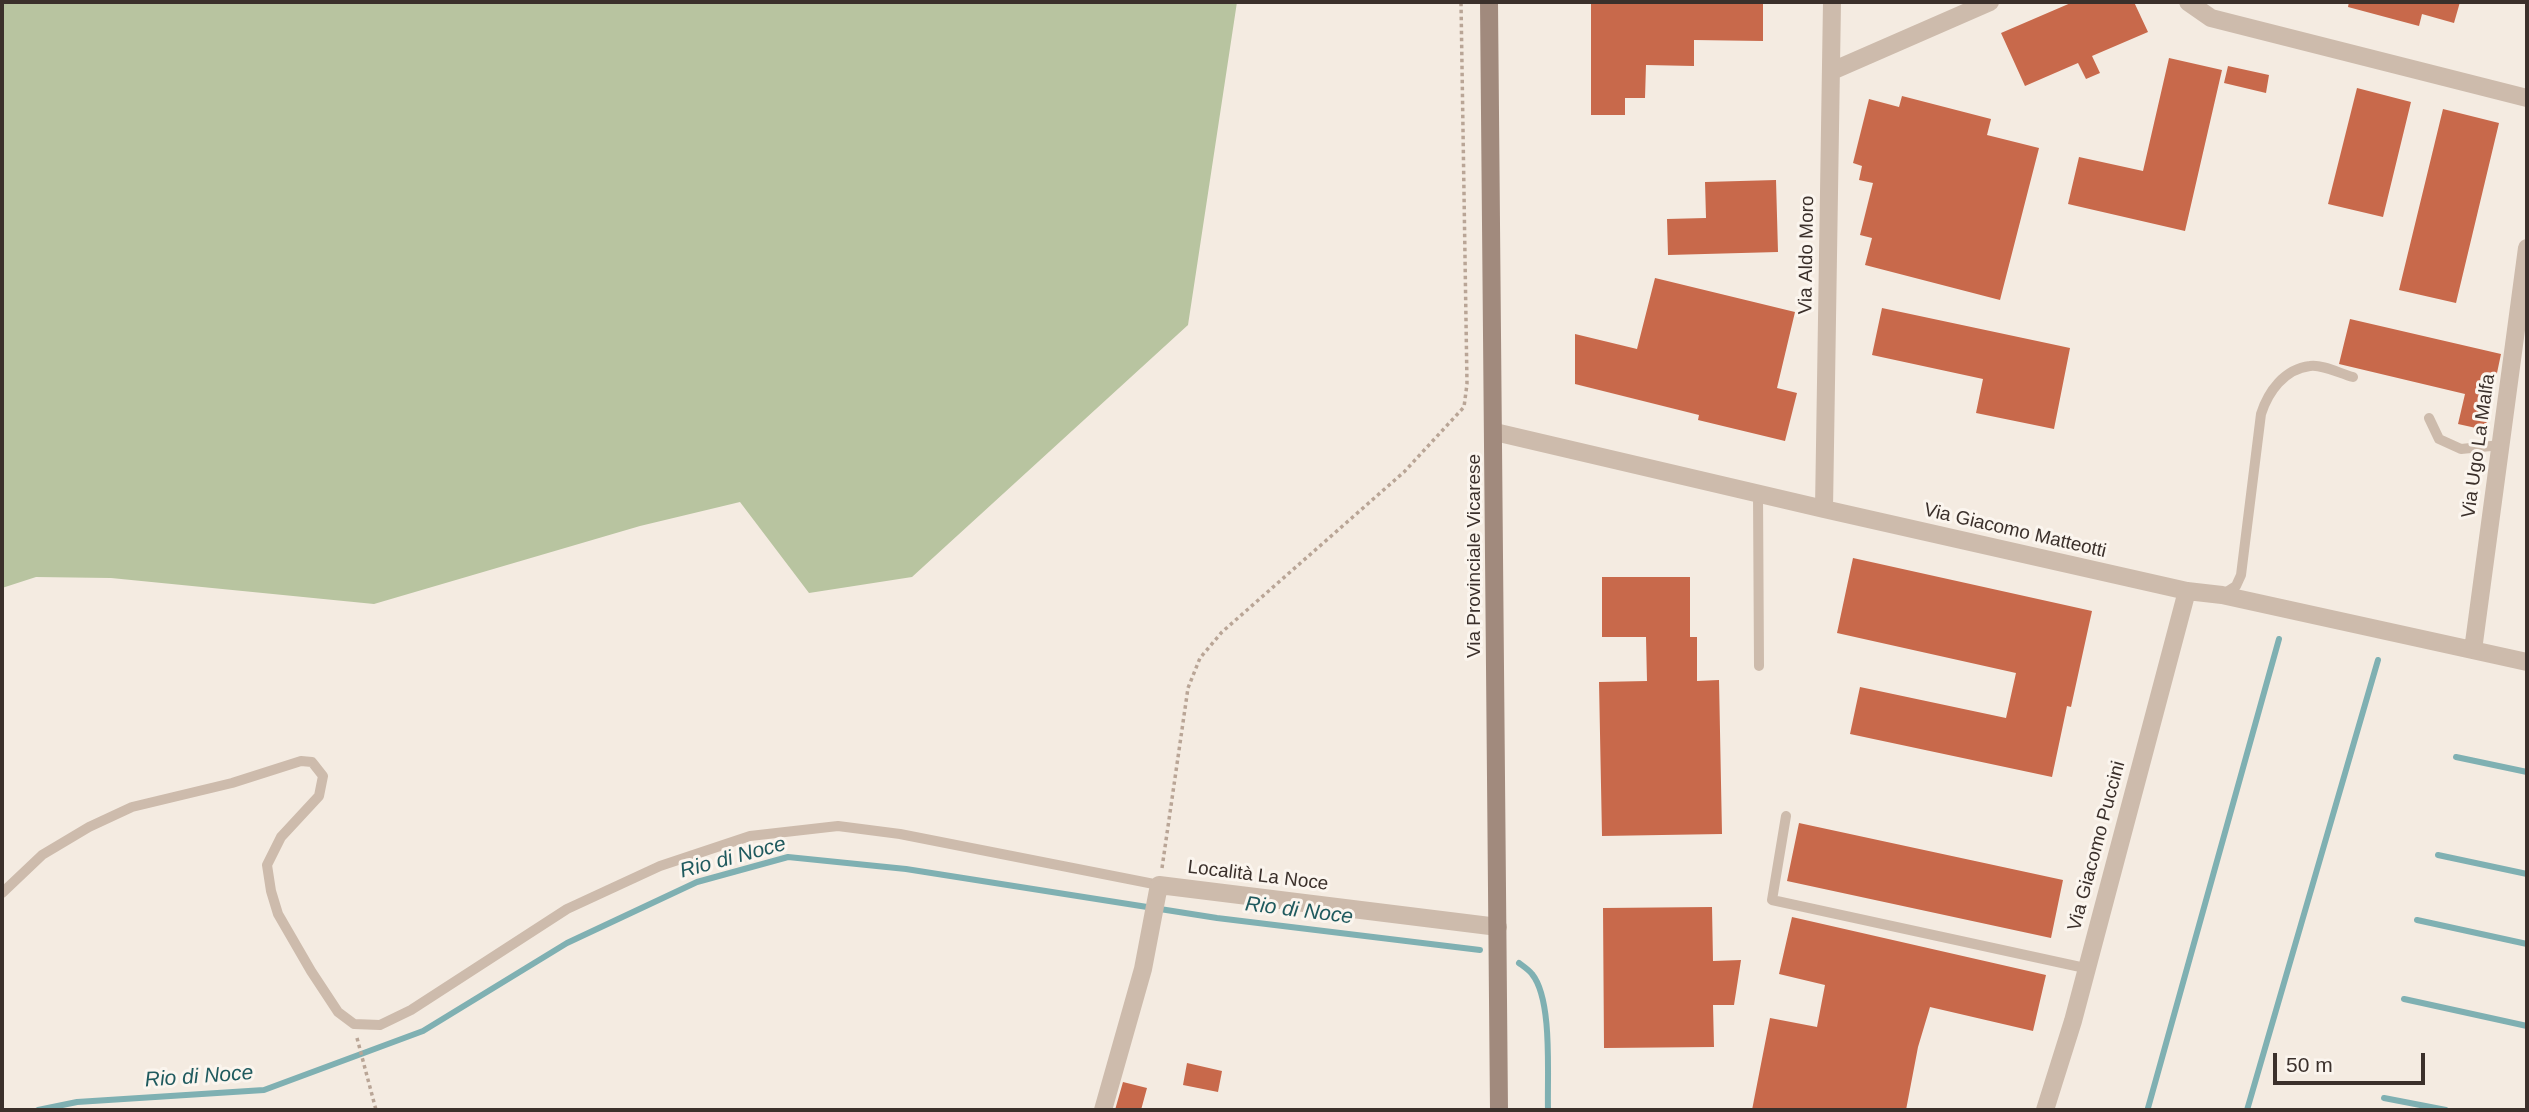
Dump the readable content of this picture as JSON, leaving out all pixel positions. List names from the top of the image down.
{
  "streets": {
    "main road": ["Via Provinciale Vicarese"],
    "street": [
      "Via Aldo Moro",
      "Via Ugo La Malfa",
      "Via Giacomo Matteotti",
      "Via Giacomo Puccini",
      "Località La Noce"
    ]
  },
  "crossings": [
    ["Via Aldo Moro", "Via Giacomo Matteotti"],
    ["Via Ugo La Malfa", "Via Giacomo Matteotti"],
    ["Via Giacomo Matteotti", "Via Provinciale Vicarese"],
    ["Via Giacomo Matteotti", "Via Giacomo Puccini"],
    ["Via Provinciale Vicarese", "Località La Noce"]
  ],
  "water": ["Rio di Noce"],
  "scale_bar": "50 m"
}
